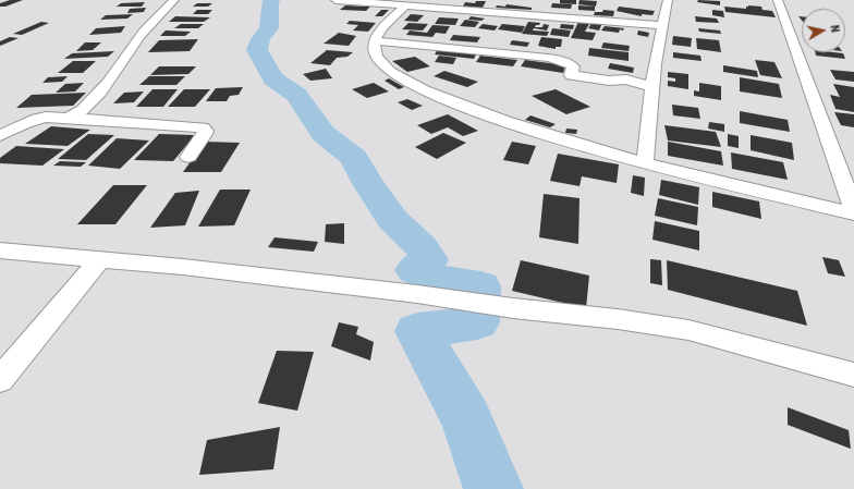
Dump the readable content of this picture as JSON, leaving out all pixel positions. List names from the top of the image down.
{
  "north": "right"
}
